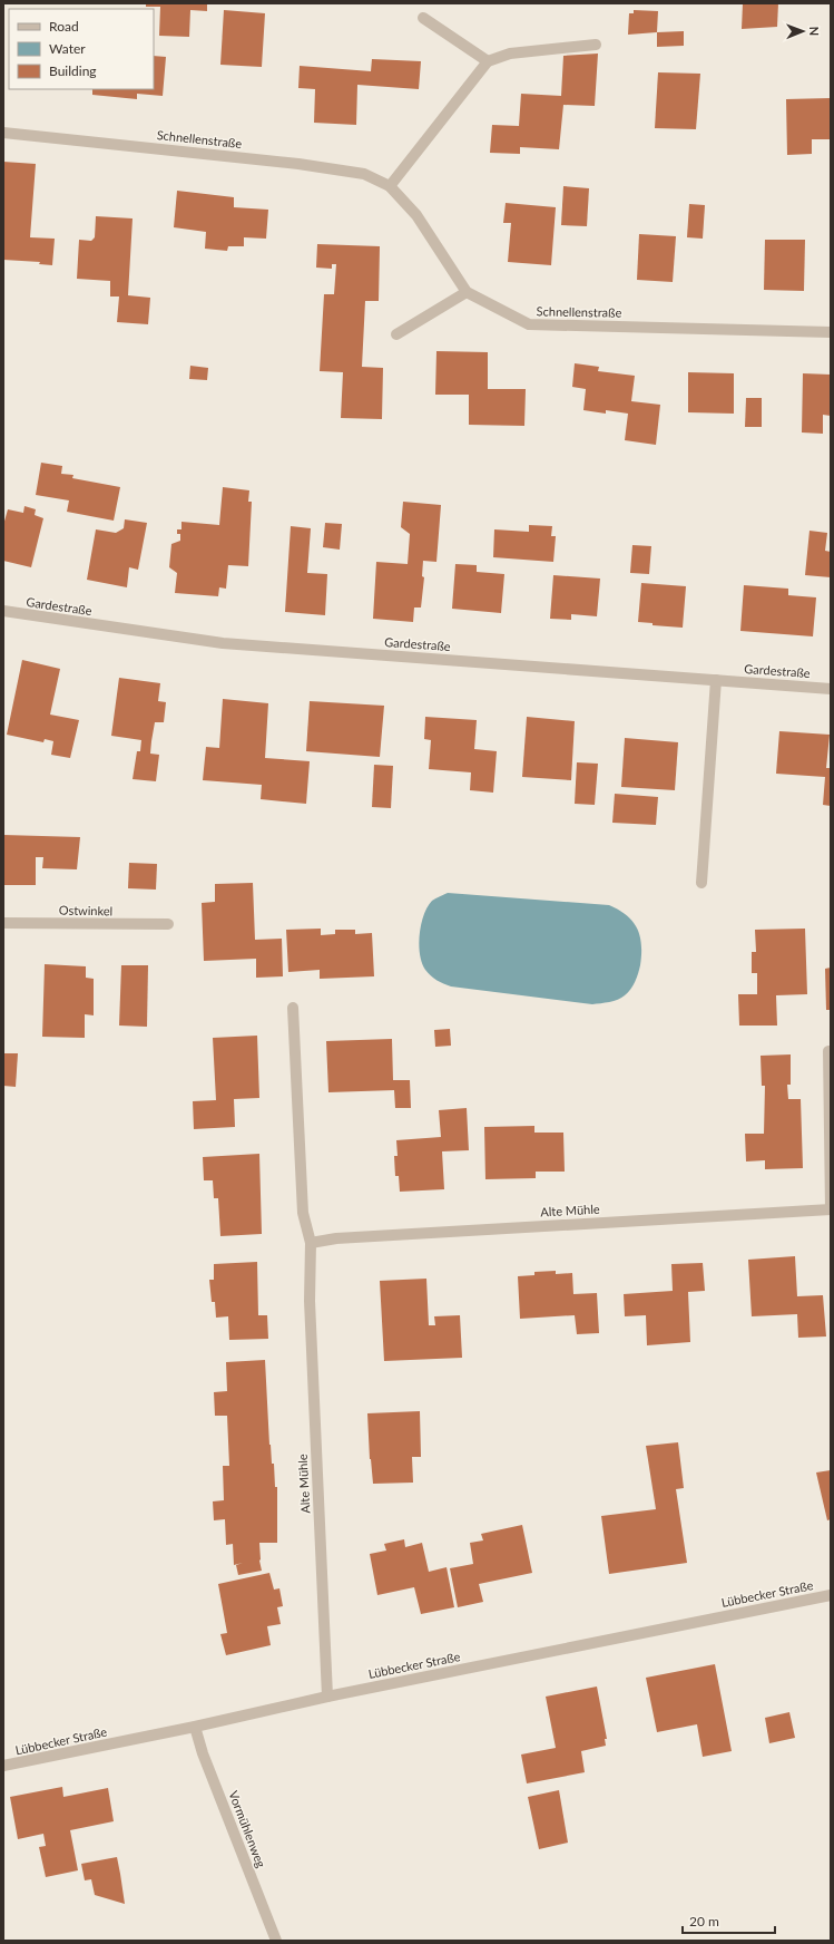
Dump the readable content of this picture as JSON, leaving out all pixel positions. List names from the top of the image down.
{
  "streets": {
    "street": [
      "Schnellenstraße",
      "Gardestraße",
      "Ostwinkel",
      "Alte Mühle",
      "Lübbecker Straße",
      "Vormühlenweg"
    ]
  },
  "crossings": [
    ["Alte Mühle", "Lübbecker Straße"],
    ["Lübbecker Straße", "Vormühlenweg"]
  ],
  "legend": ["Road", "Water", "Building"],
  "scale_bar": "20 m",
  "north": "right"
}
